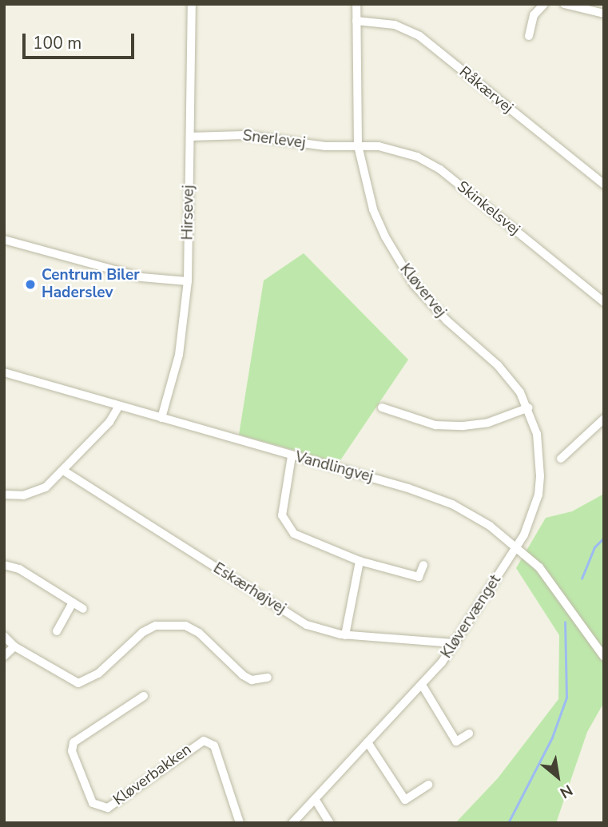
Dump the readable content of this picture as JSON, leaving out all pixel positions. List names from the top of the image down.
{
  "streets": {
    "street": [
      "Råkærvej",
      "Snerlevej",
      "Skinkelsvej",
      "Hirsevej",
      "Kløvervej",
      "Vandlingvej",
      "Eskærhøjvej",
      "Kløvervænget",
      "Kløverbakken"
    ]
  },
  "crossings": [
    ["Råkærvej", "Kløvervej"],
    ["Snerlevej", "Skinkelsvej"],
    ["Snerlevej", "Hirsevej"],
    ["Snerlevej", "Kløvervej"],
    ["Skinkelsvej", "Kløvervej"],
    ["Hirsevej", "Vandlingvej"],
    ["Kløvervej", "Vandlingvej"],
    ["Kløvervej", "Kløvervænget"],
    ["Vandlingvej", "Kløvervænget"],
    ["Eskærhøjvej", "Kløvervænget"]
  ],
  "places": ["Centrum Biler Haderslev"],
  "scale_bar": "100 m",
  "north": "bottom right"
}
